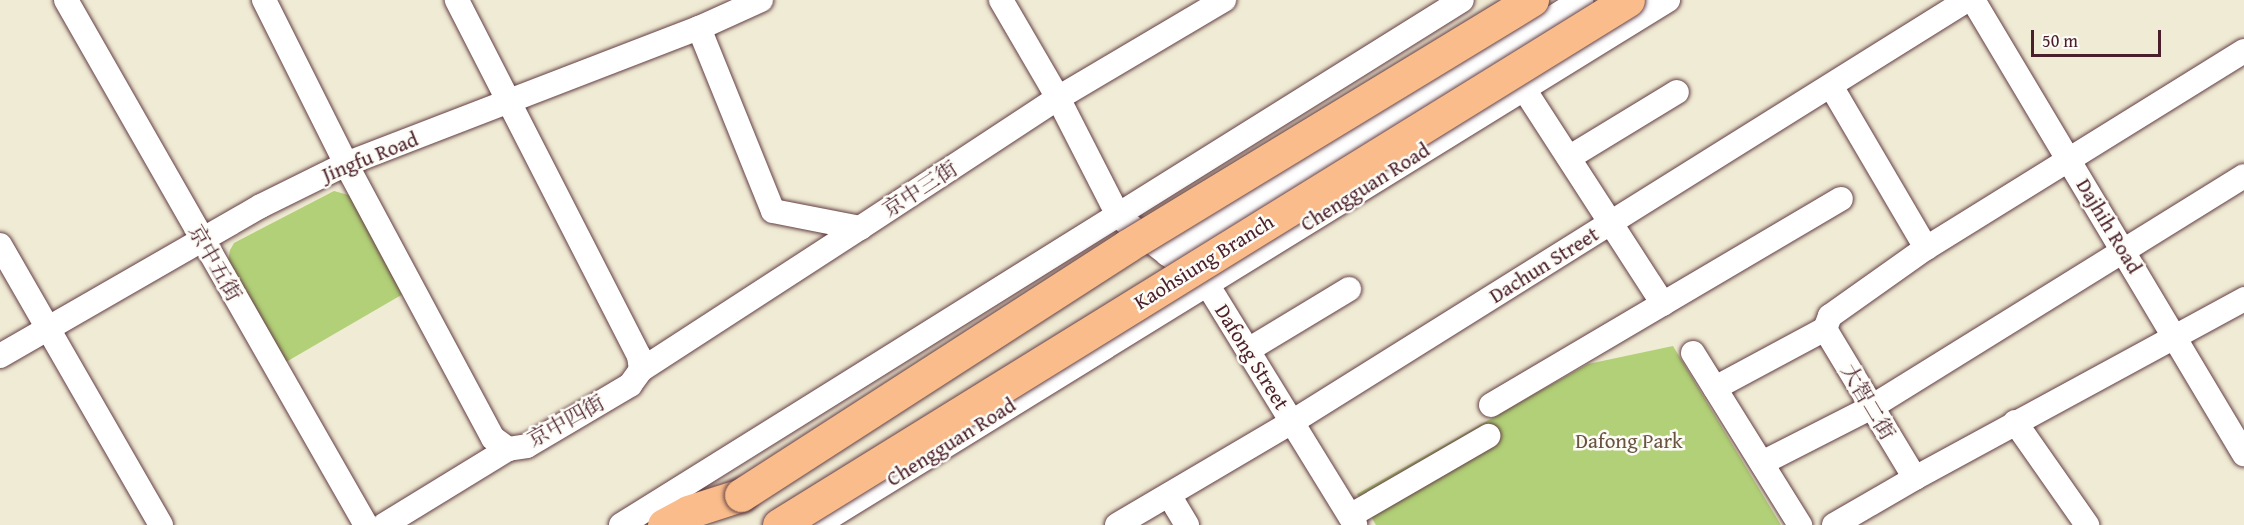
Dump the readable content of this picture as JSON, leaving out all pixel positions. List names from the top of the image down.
{
  "streets": {
    "highway": ["Kaohsiung Branch"],
    "street": [
      "Jingfu Road",
      "Chengguan Road",
      "京中三街",
      "Dajhih Road",
      "京中五街",
      "Dachun Street",
      "Dafong Street",
      "大智二街",
      "京中四街"
    ]
  },
  "crossings": [
    ["Jingfu Road", "京中三街"],
    ["Jingfu Road", "京中五街"],
    ["Jingfu Road", "京中四街"],
    ["Chengguan Road", "Dafong Street"],
    ["京中三街", "京中四街"],
    ["Dachun Street", "Dafong Street"]
  ],
  "parks": ["Dafong Park"],
  "scale_bar": "50 m"
}
